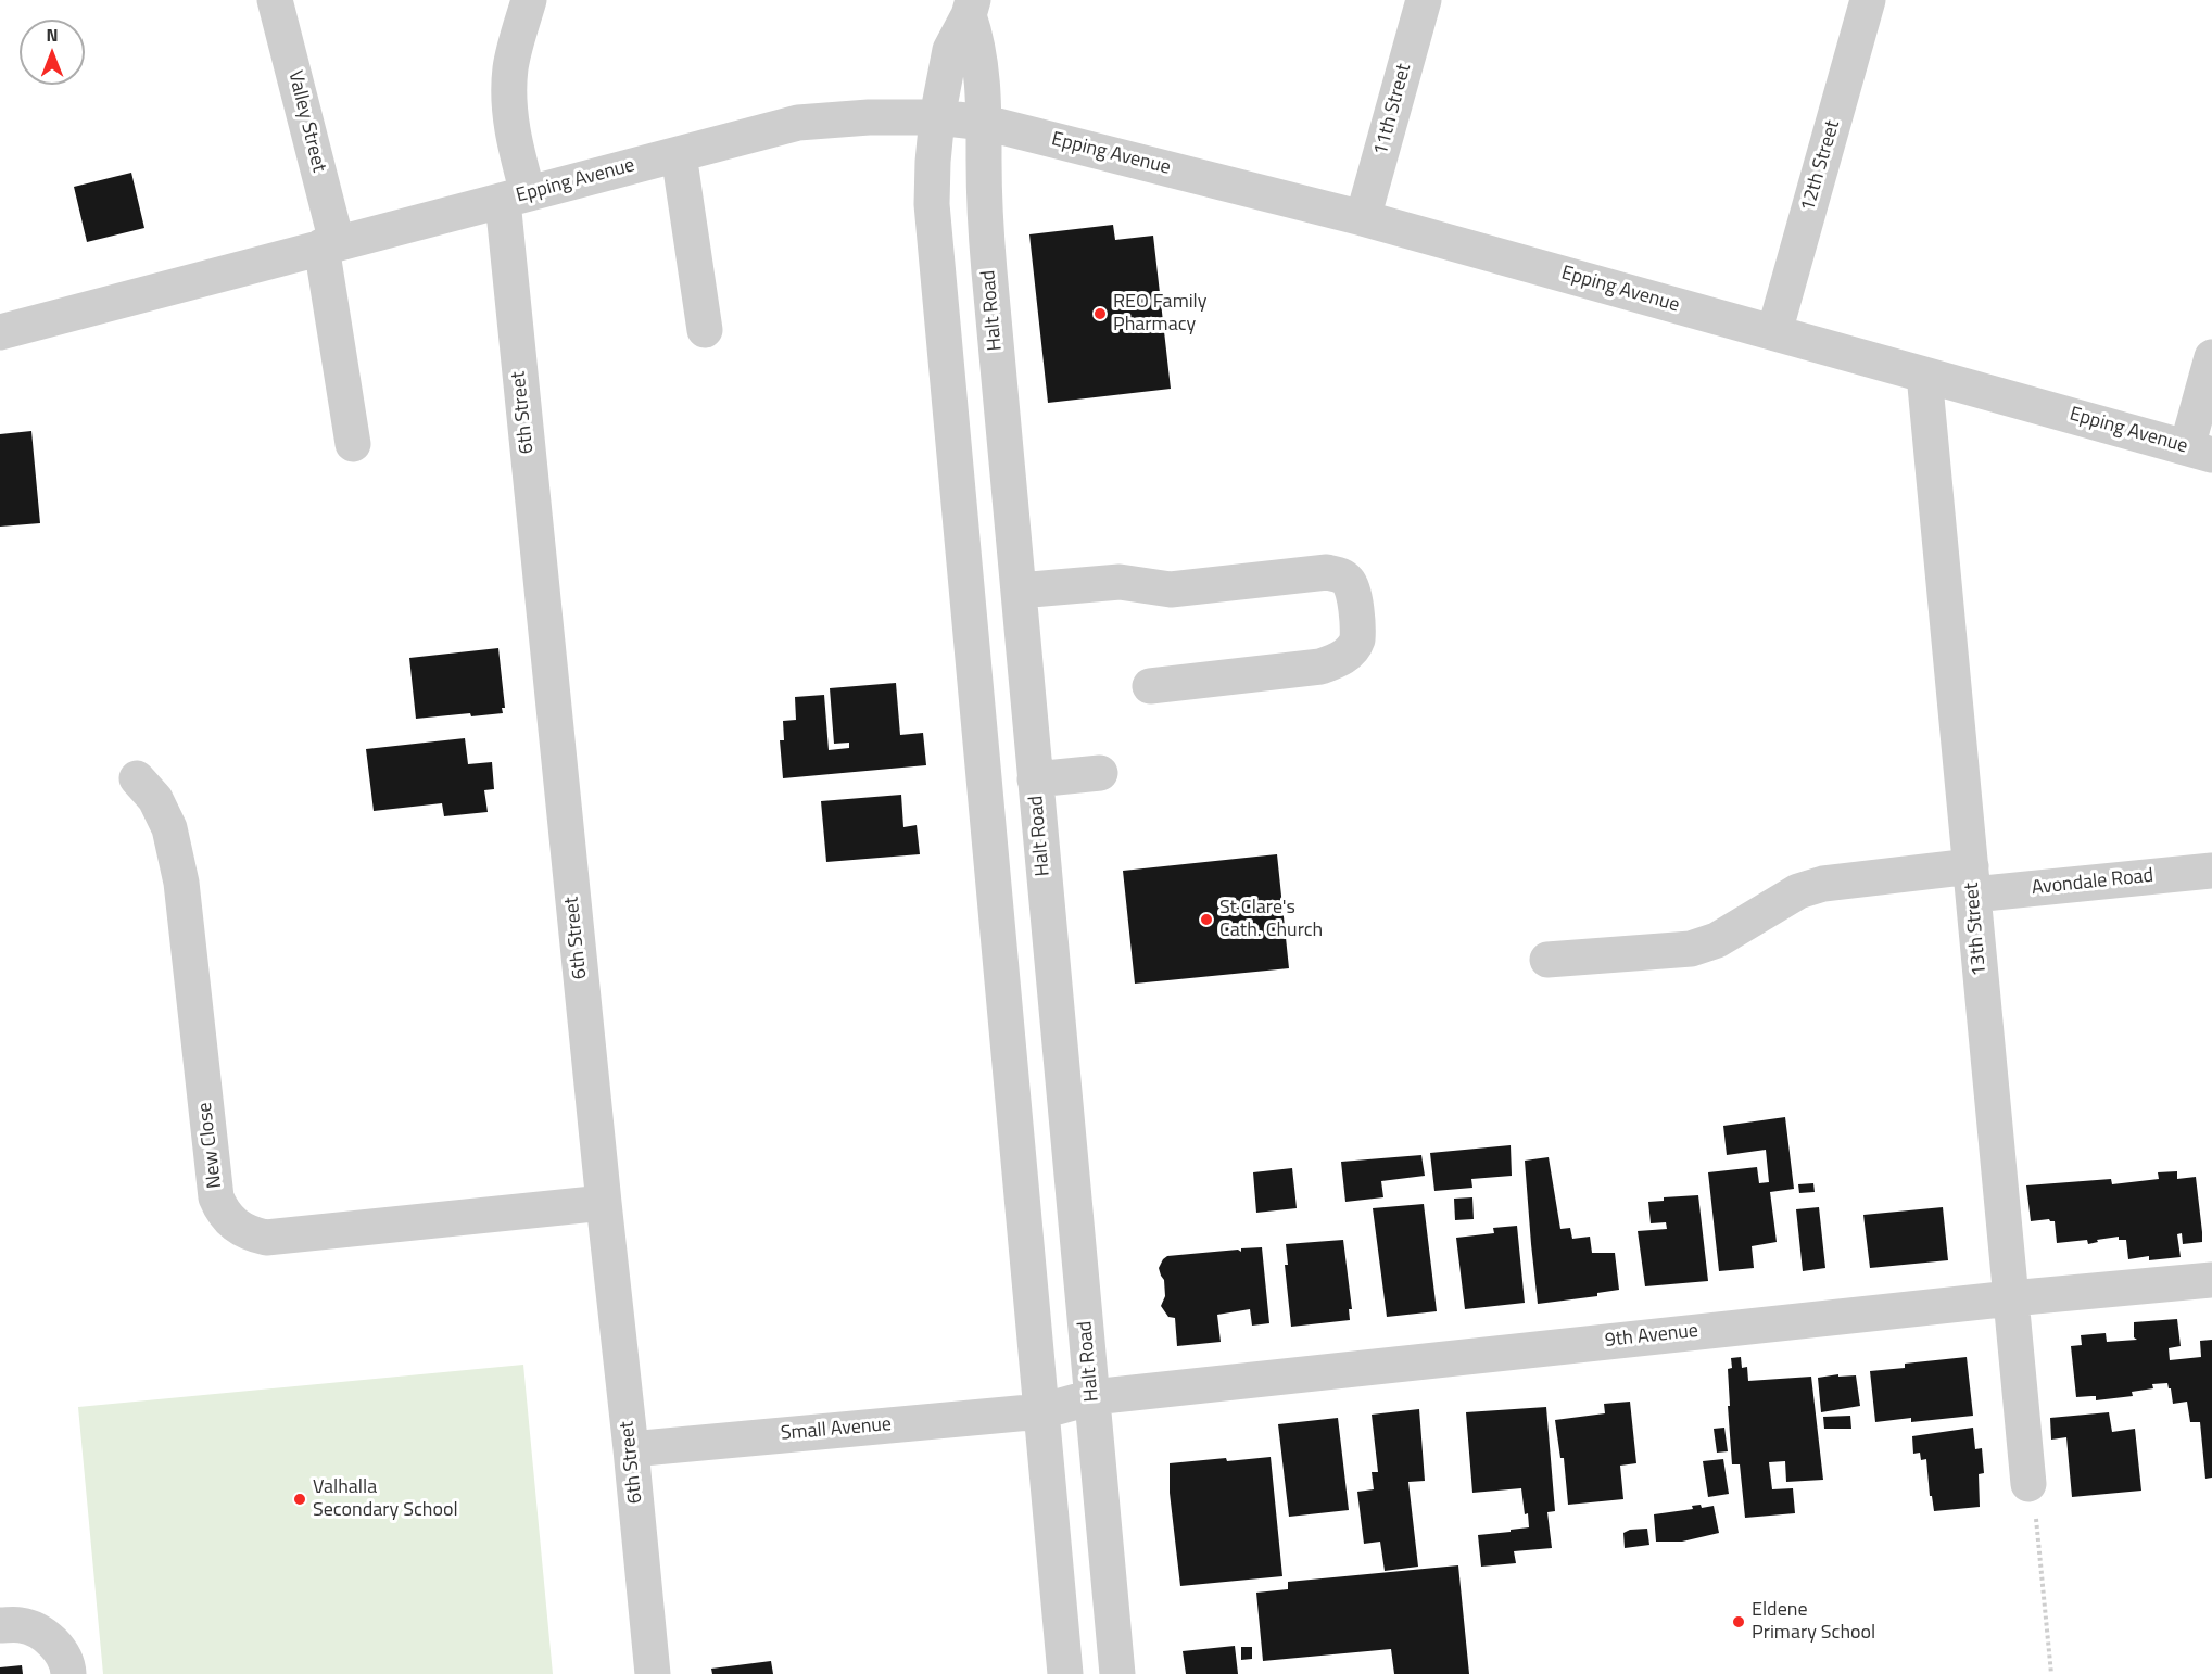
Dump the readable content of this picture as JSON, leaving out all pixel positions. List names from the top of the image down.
{
  "streets": {
    "street": [
      "11th Street",
      "Valley Street",
      "Epping Avenue",
      "12th Street",
      "Halt Road",
      "6th Street",
      "Avondale Road",
      "13th Street",
      "New Close",
      "9th Avenue",
      "Small Avenue"
    ]
  },
  "crossings": [
    ["11th Street", "Epping Avenue"],
    ["Valley Street", "Epping Avenue"],
    ["Epping Avenue", "12th Street"],
    ["Epping Avenue", "Halt Road"],
    ["Epping Avenue", "6th Street"],
    ["Epping Avenue", "13th Street"],
    ["Halt Road", "9th Avenue"],
    ["6th Street", "New Close"],
    ["6th Street", "Small Avenue"],
    ["Avondale Road", "13th Street"],
    ["13th Street", "9th Avenue"],
    ["9th Avenue", "Small Avenue"]
  ],
  "places": [
    "REO Family Pharmacy",
    "St Clare's Cath. Church",
    "Valhalla Secondary School",
    "Eldene Primary School"
  ],
  "north": "top"
}
